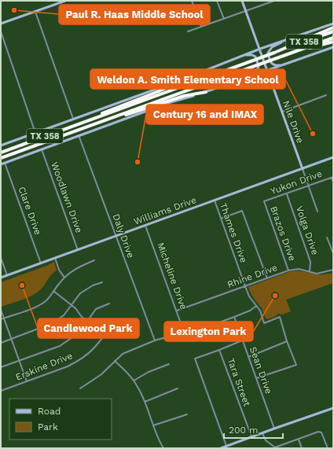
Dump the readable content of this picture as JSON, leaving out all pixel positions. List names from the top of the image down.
{
  "streets": {
    "highway": ["TX 358"],
    "main road": ["Nile Drive", "Williams Drive"],
    "street": [
      "Yukon Drive",
      "Woodlawn Drive",
      "Clare Drive",
      "Volga Drive",
      "Thames Drive",
      "Brazos Drive",
      "Daly Drive",
      "Micheline Drive",
      "Rhine Drive",
      "Erskine Drive",
      "Sean Drive",
      "Tara Street"
    ]
  },
  "crossings": [
    ["Nile Drive", "Yukon Drive"],
    ["Nile Drive", "Williams Drive"],
    ["Yukon Drive", "Volga Drive"],
    ["Yukon Drive", "Brazos Drive"],
    ["Woodlawn Drive", "Williams Drive"],
    ["Clare Drive", "Williams Drive"],
    ["Williams Drive", "Thames Drive"],
    ["Williams Drive", "Daly Drive"],
    ["Williams Drive", "Micheline Drive"],
    ["Volga Drive", "Rhine Drive"],
    ["Thames Drive", "Rhine Drive"],
    ["Brazos Drive", "Rhine Drive"],
    ["Micheline Drive", "Rhine Drive"]
  ],
  "places": [
    "Paul R. Haas Middle School",
    "Weldon A. Smith Elementary School",
    "Century 16 and IMAX",
    "Candlewood Park",
    "Lexington Park"
  ],
  "legend": ["Road", "Park"],
  "scale_bar": "200 m"
}
